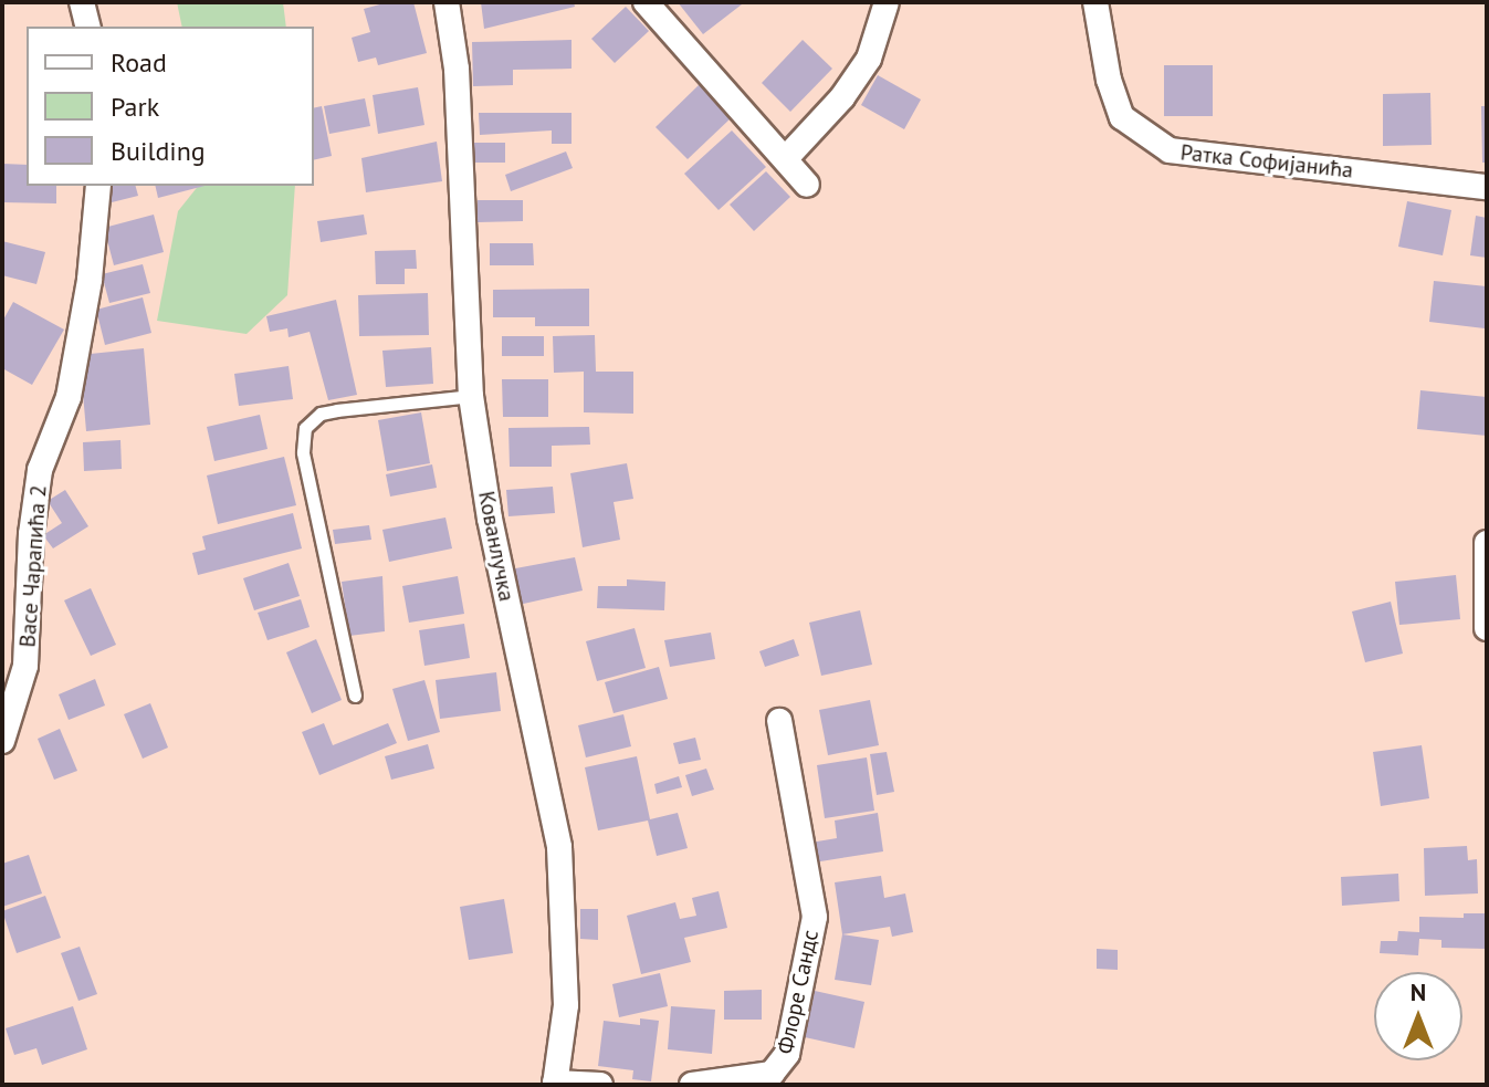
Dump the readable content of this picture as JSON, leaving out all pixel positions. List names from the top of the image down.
{
  "streets": {
    "street": [
      "Ратка Софијанића",
      "Кованлучка",
      "Васе Чарапића 2",
      "Флоре Сандс"
    ]
  },
  "legend": ["Road", "Park", "Building"],
  "north": "top"
}
